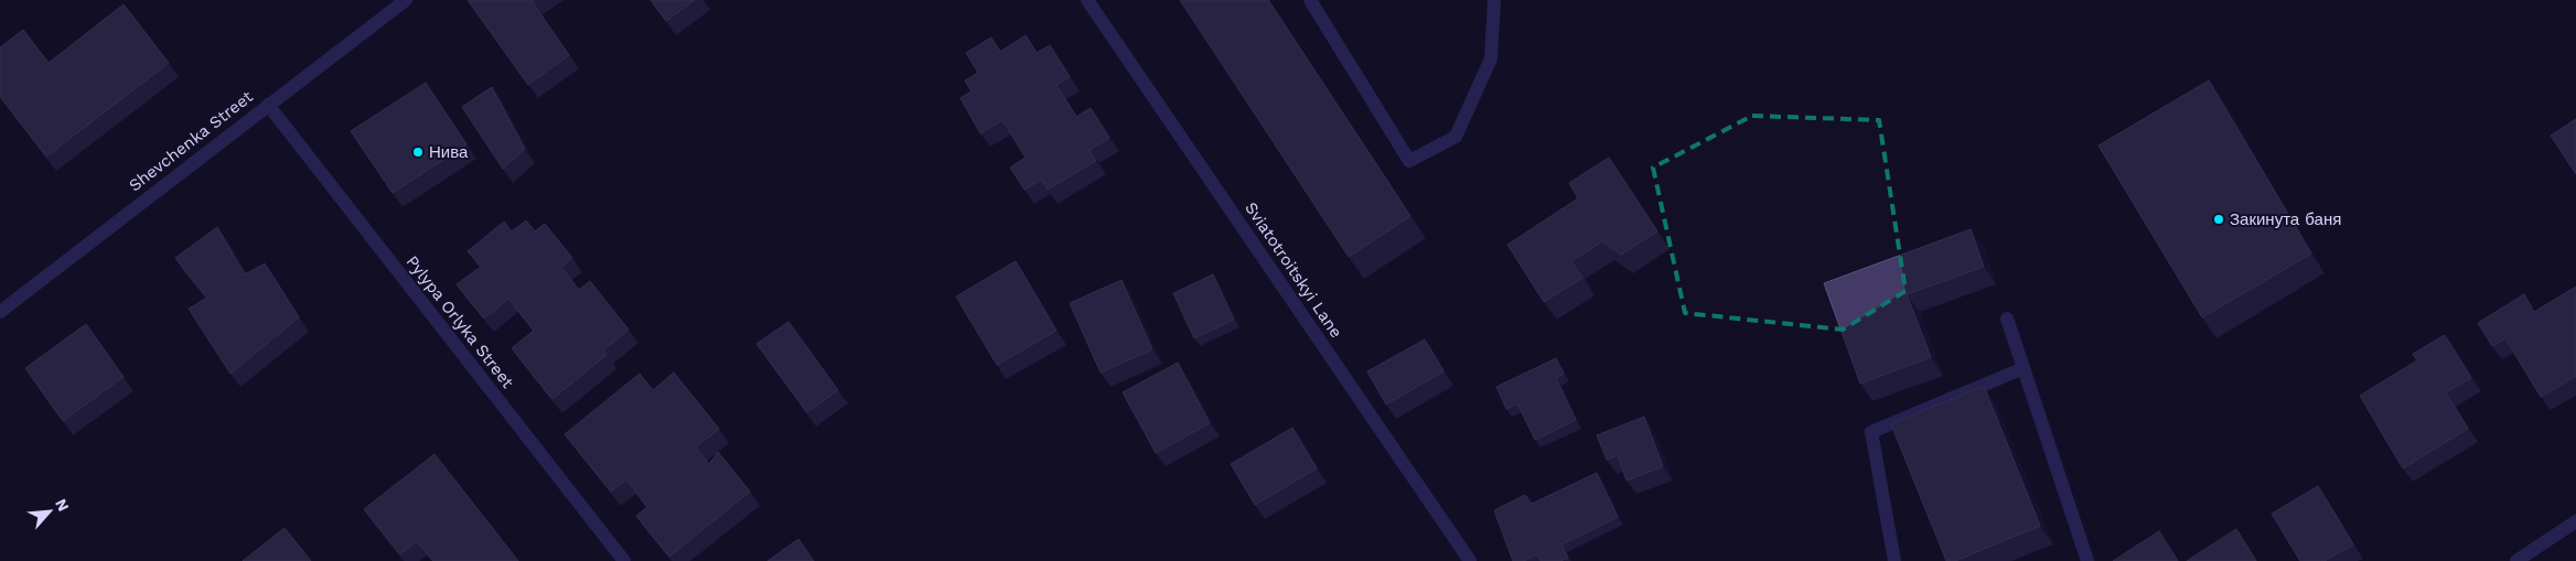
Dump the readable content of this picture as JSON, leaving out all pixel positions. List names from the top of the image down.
{
  "streets": {
    "street": ["Shevchenka Street", "Sviatotroitskyi Lane", "Pylypa Orlyka Street"]
  },
  "crossings": [
    ["Shevchenka Street", "Pylypa Orlyka Street"]
  ],
  "places": ["Нива", "Закинута баня"],
  "north": "top right"
}
